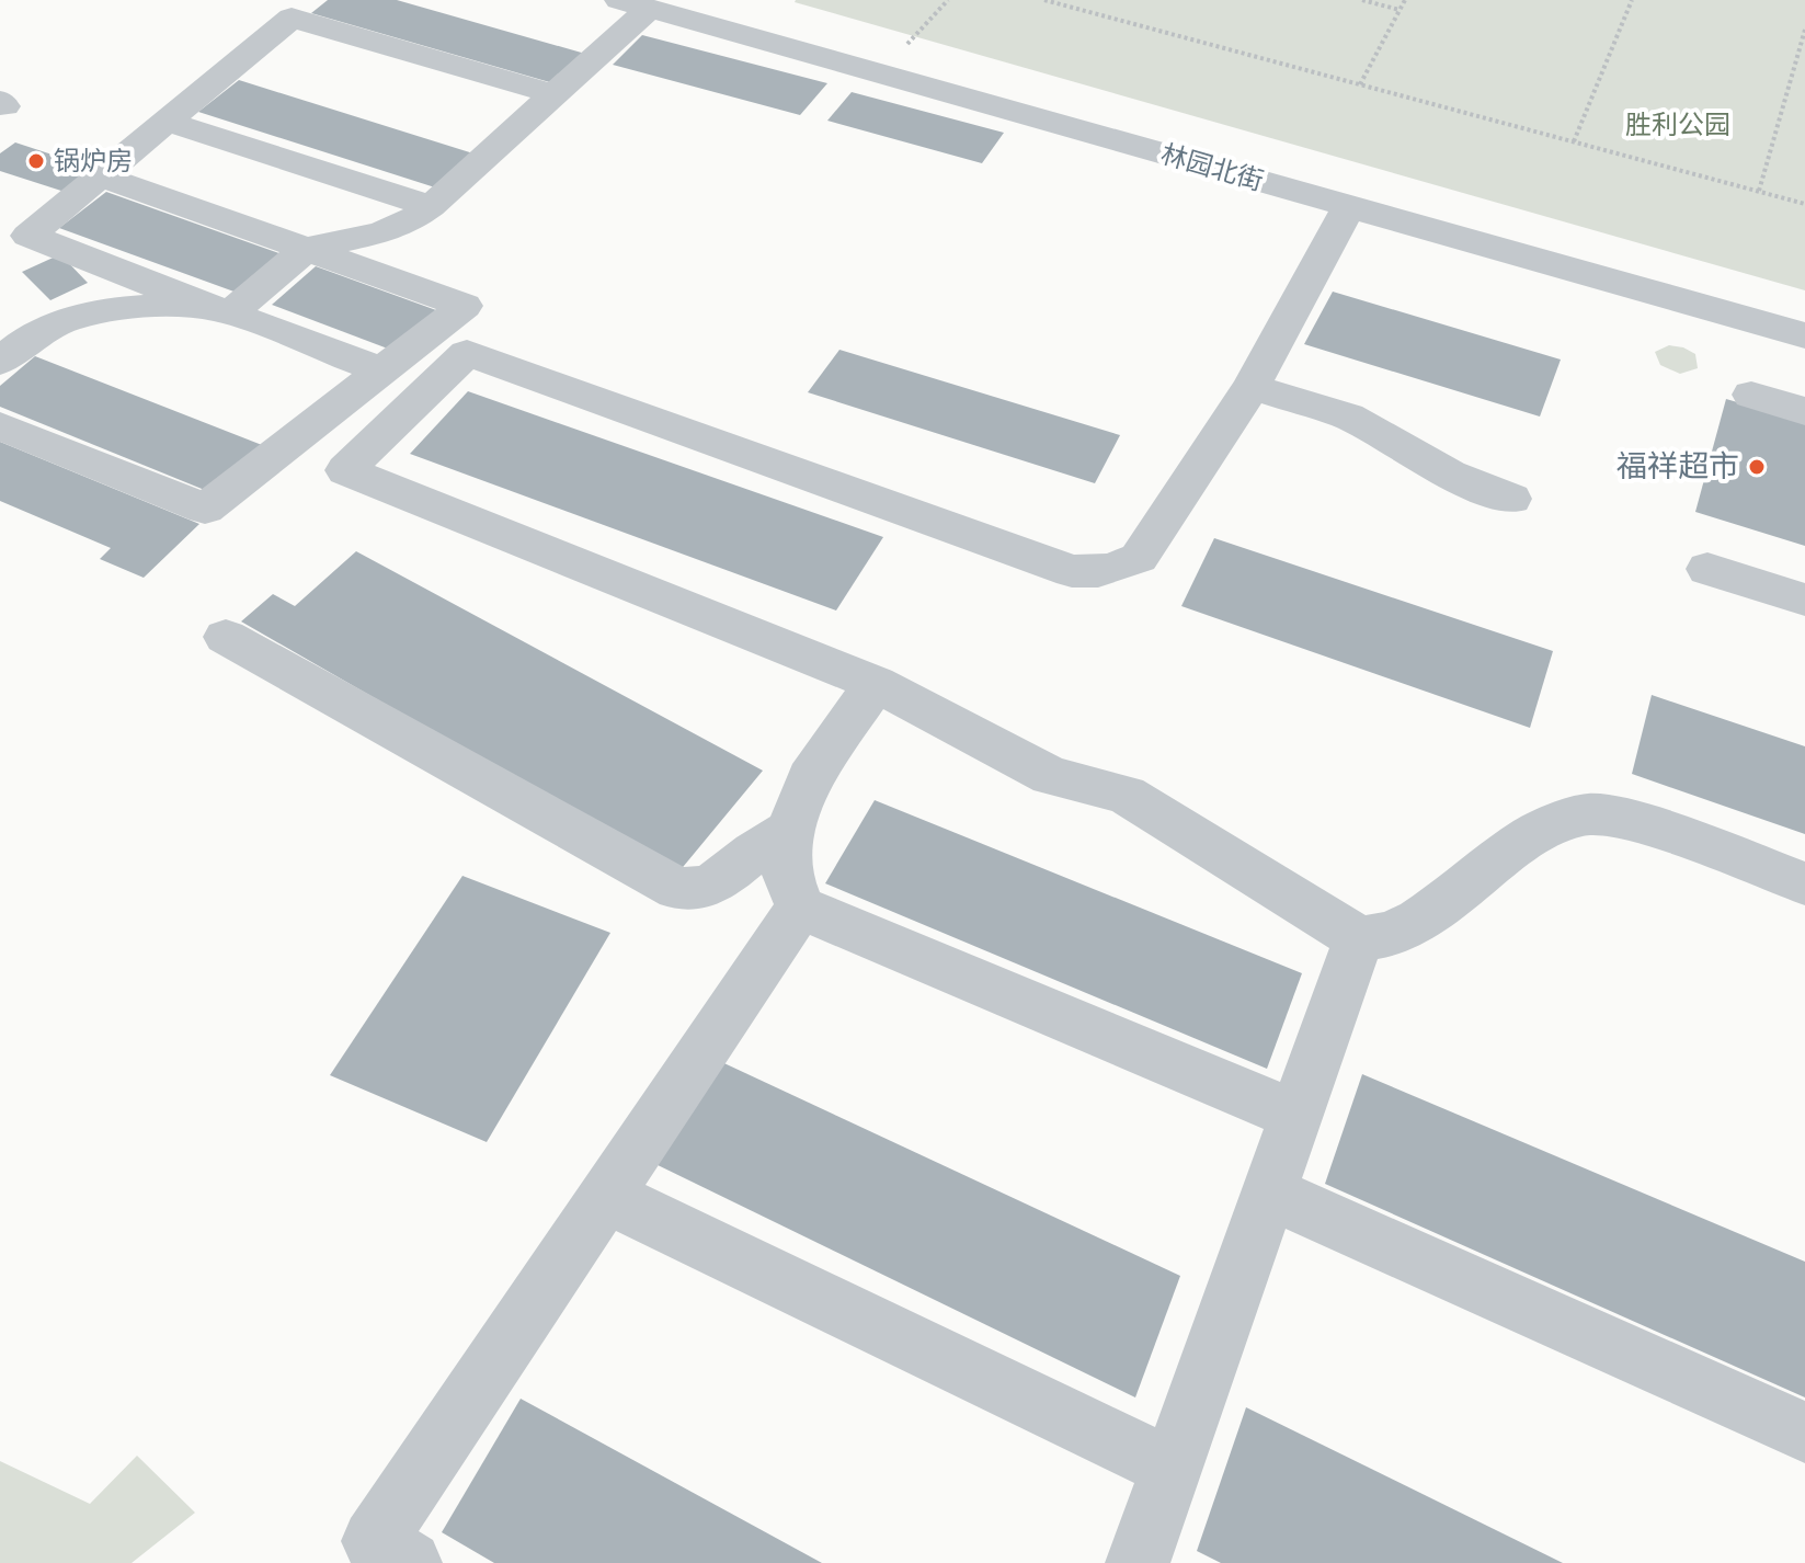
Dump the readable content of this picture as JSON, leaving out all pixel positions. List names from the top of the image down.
{
  "streets": {
    "street": ["林园北街"]
  },
  "parks": ["胜利公园"],
  "places": ["锅炉房", "福祥超市"]
}
